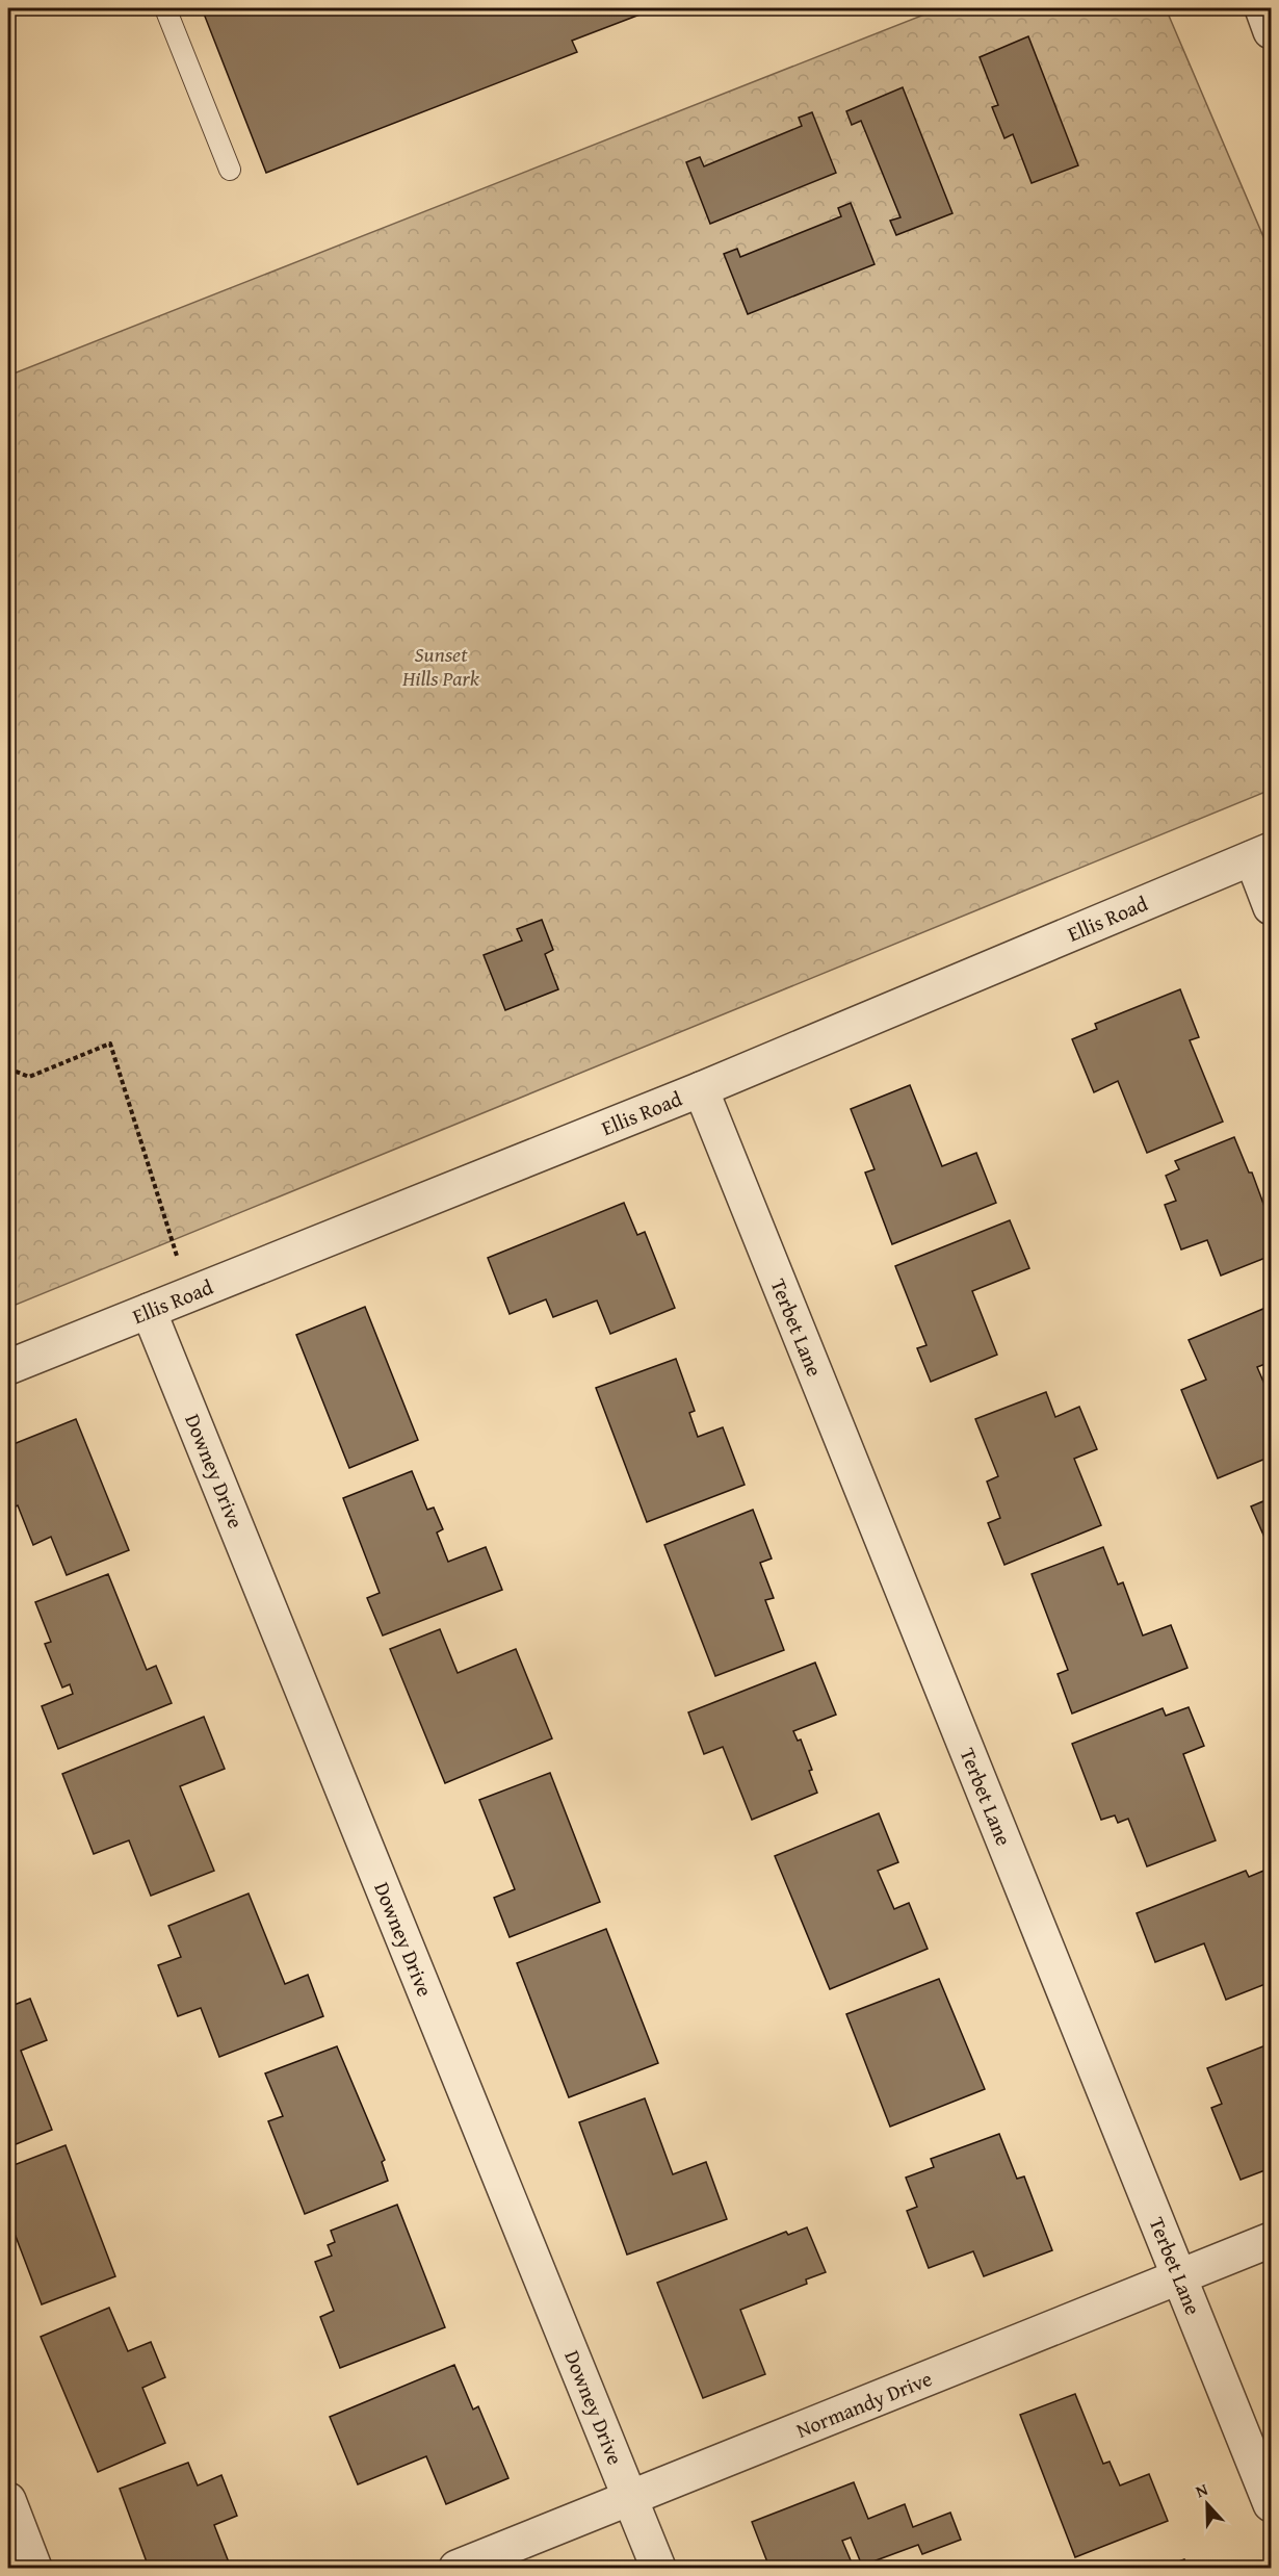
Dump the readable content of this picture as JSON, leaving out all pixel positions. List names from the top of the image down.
{
  "streets": {
    "street": [
      "Ellis Road",
      "Terbet Lane",
      "Downey Drive",
      "Normandy Drive"
    ]
  },
  "crossings": [
    ["Ellis Road", "Terbet Lane"],
    ["Ellis Road", "Downey Drive"],
    ["Terbet Lane", "Normandy Drive"],
    ["Downey Drive", "Normandy Drive"]
  ],
  "parks": ["Sunset Hills Park"],
  "north": "top"
}
